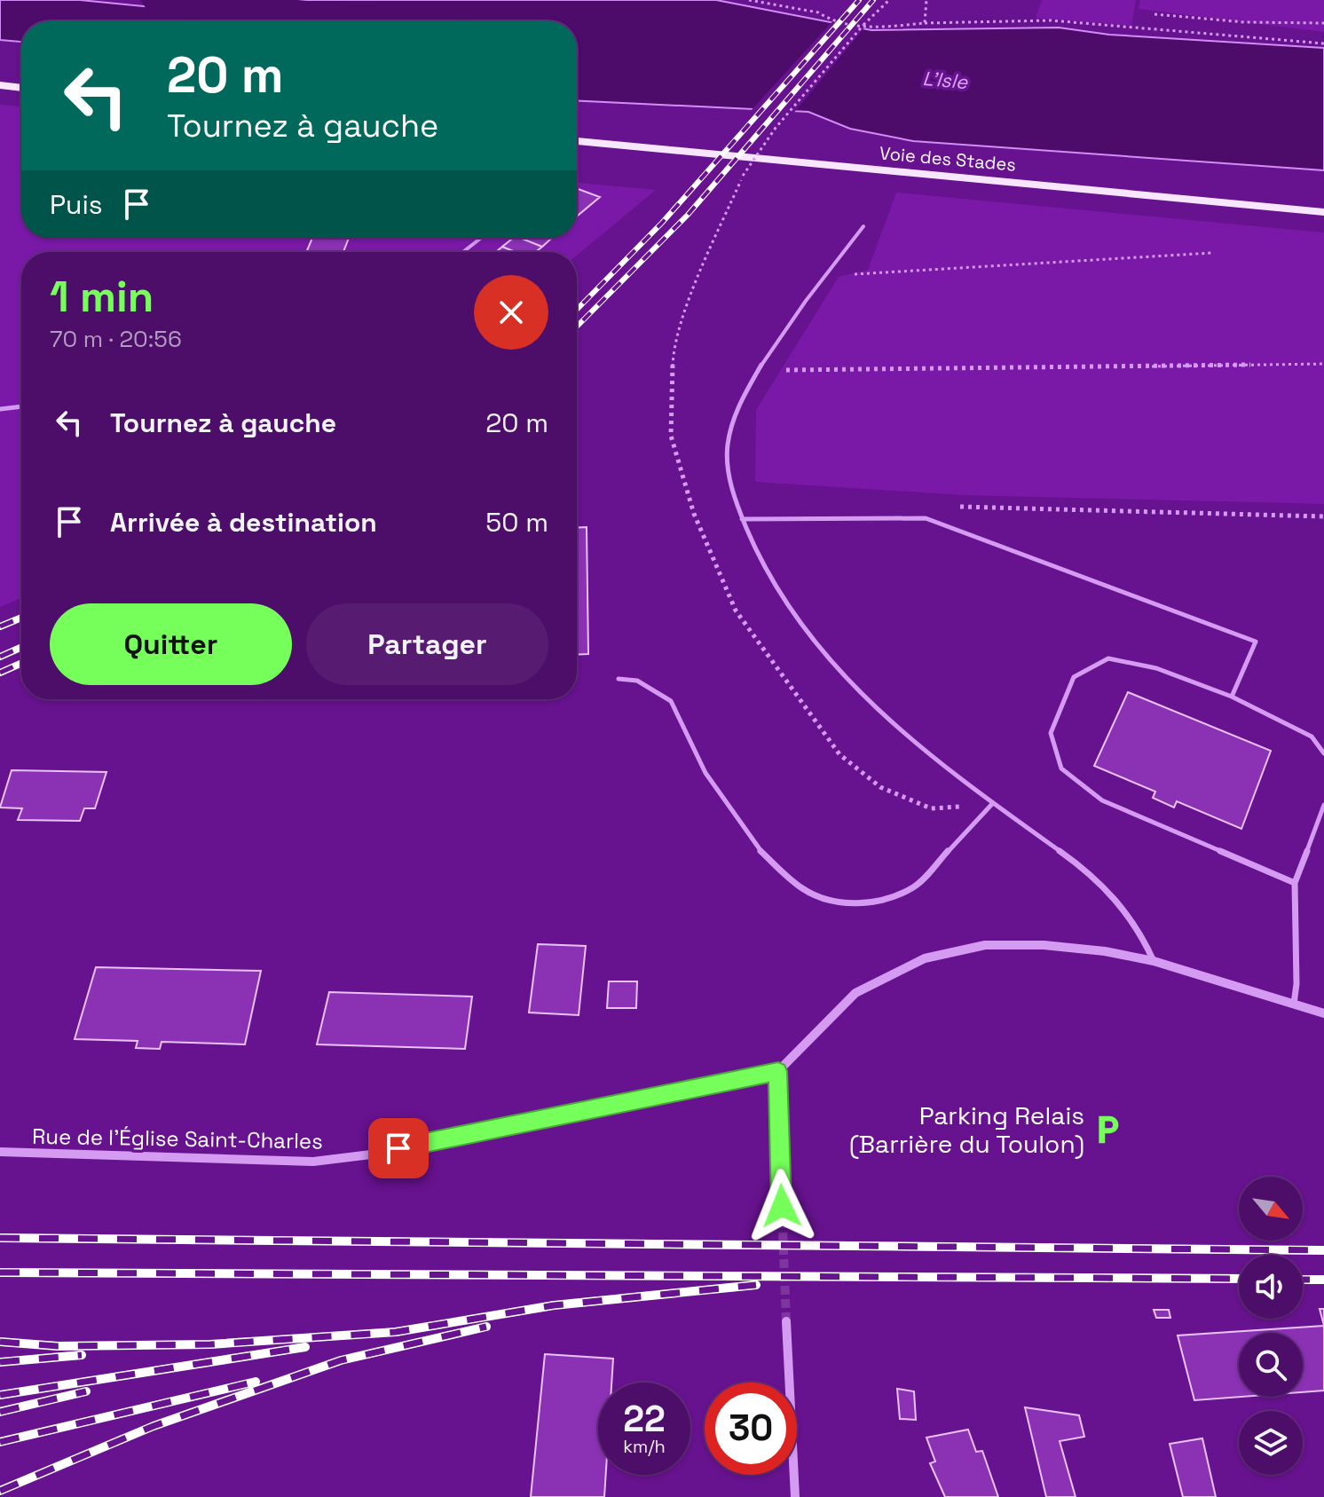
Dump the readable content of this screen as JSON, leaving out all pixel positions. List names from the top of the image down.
{
  "streets": {
    "main road": ["Voie des Stades"],
    "street": ["Rue de l'Église Saint-Charles"]
  },
  "water": ["L'Isle"],
  "places": {
    "parking": ["Parking Relais (Barrière du Toulon)"]
  },
  "north": "bottom right",
  "page": {
    "turn": ["20 m", "Tournez à gauche"],
    "then": "Puis",
    "heading": ["1 min", "70 m · 20:56"],
    "list": [
      {
        "name": "Tournez à gauche",
        "value": "20 m"
      },
      {
        "name": "Arrivée à destination",
        "value": "50 m"
      }
    ],
    "buttons": ["Quitter", "Partager"],
    "speed": "22 km/h",
    "limit": "30"
  }
}
